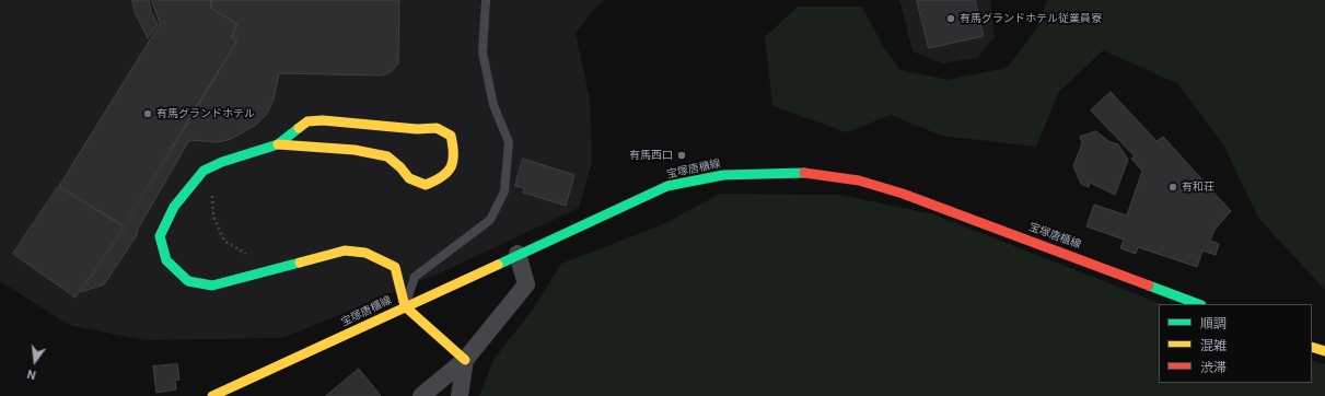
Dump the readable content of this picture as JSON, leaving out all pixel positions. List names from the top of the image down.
{
  "streets": {
    "main road": ["宝塚唐櫃線"]
  },
  "places": [
    "有馬グランドホテル従業員寮",
    "有馬グランドホテル",
    "有馬西口",
    "有和荘"
  ],
  "legend": ["順調", "混雑", "渋滞"],
  "north": "bottom"
}
